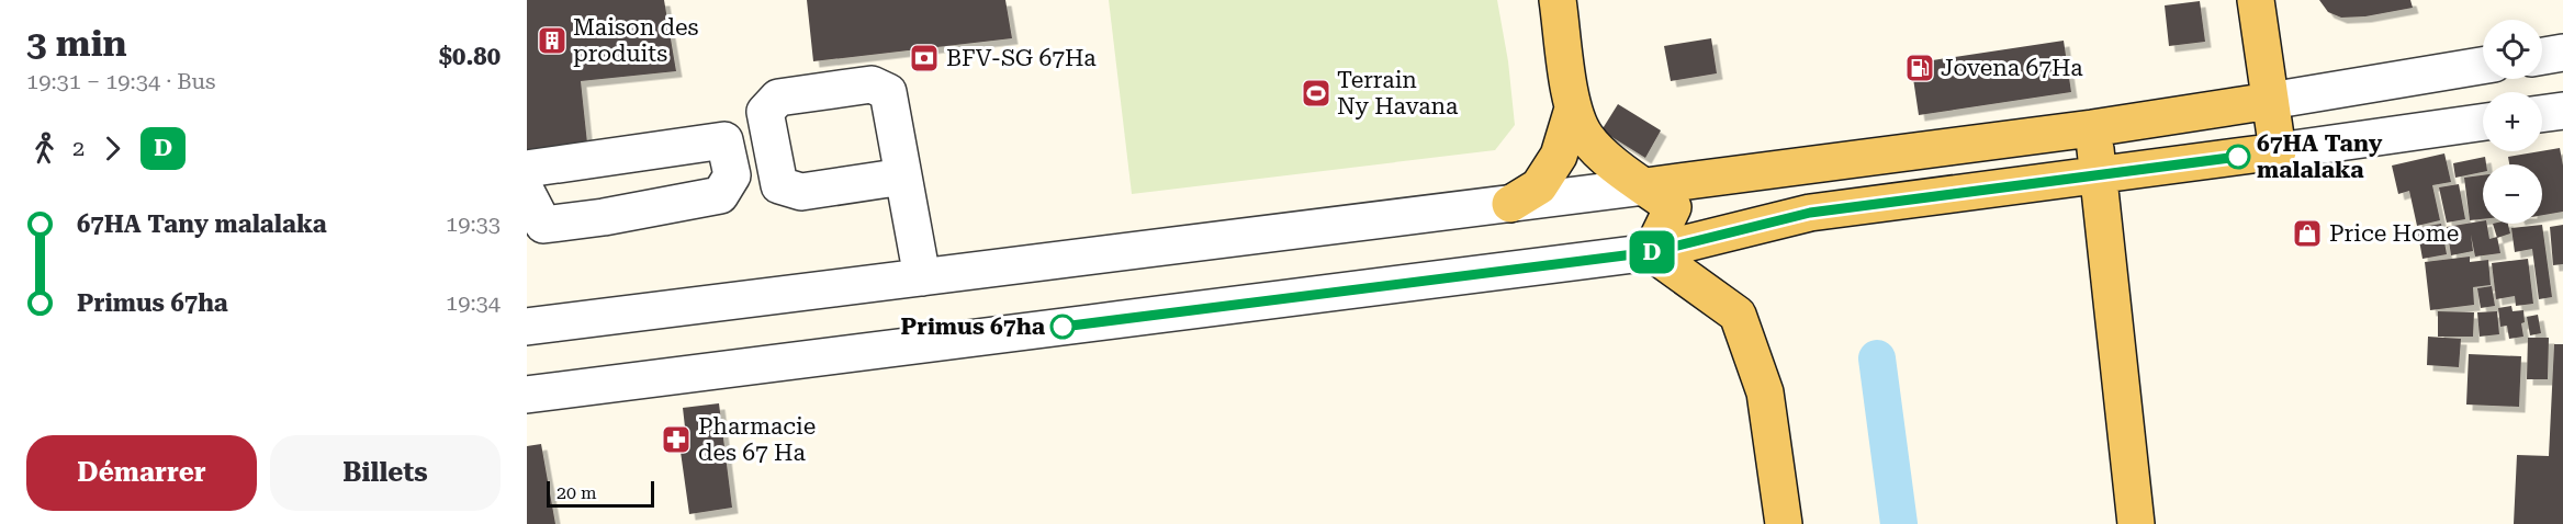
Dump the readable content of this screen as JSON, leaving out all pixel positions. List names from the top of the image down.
{
  "places": {
    "building": ["Maison des produits"],
    "bank": ["BFV-SG 67Ha"],
    "fuel station": ["Jovena 67Ha"],
    "sports": ["Terrain Ny Havana"],
    "other": ["67HA Tany malalaka", "Primus 67ha"],
    "shop": ["Price Home"],
    "pharmacy": ["Pharmacie des 67 Ha"]
  },
  "lines": ["bus line D"],
  "scale_bar": "20 m",
  "page": {
    "heading": ["3 min", "19:31 – 19:34 · Bus", "$0.80"],
    "on_map": "D",
    "map_buttons": ["+", "−"],
    "legs": ["2", "D"],
    "list": [
      {
        "name": "67HA Tany malalaka",
        "value": "19:33"
      },
      {
        "name": "Primus 67ha",
        "value": "19:34"
      }
    ],
    "buttons": ["Démarrer", "Billets"],
    "scale": "20 m"
  }
}
